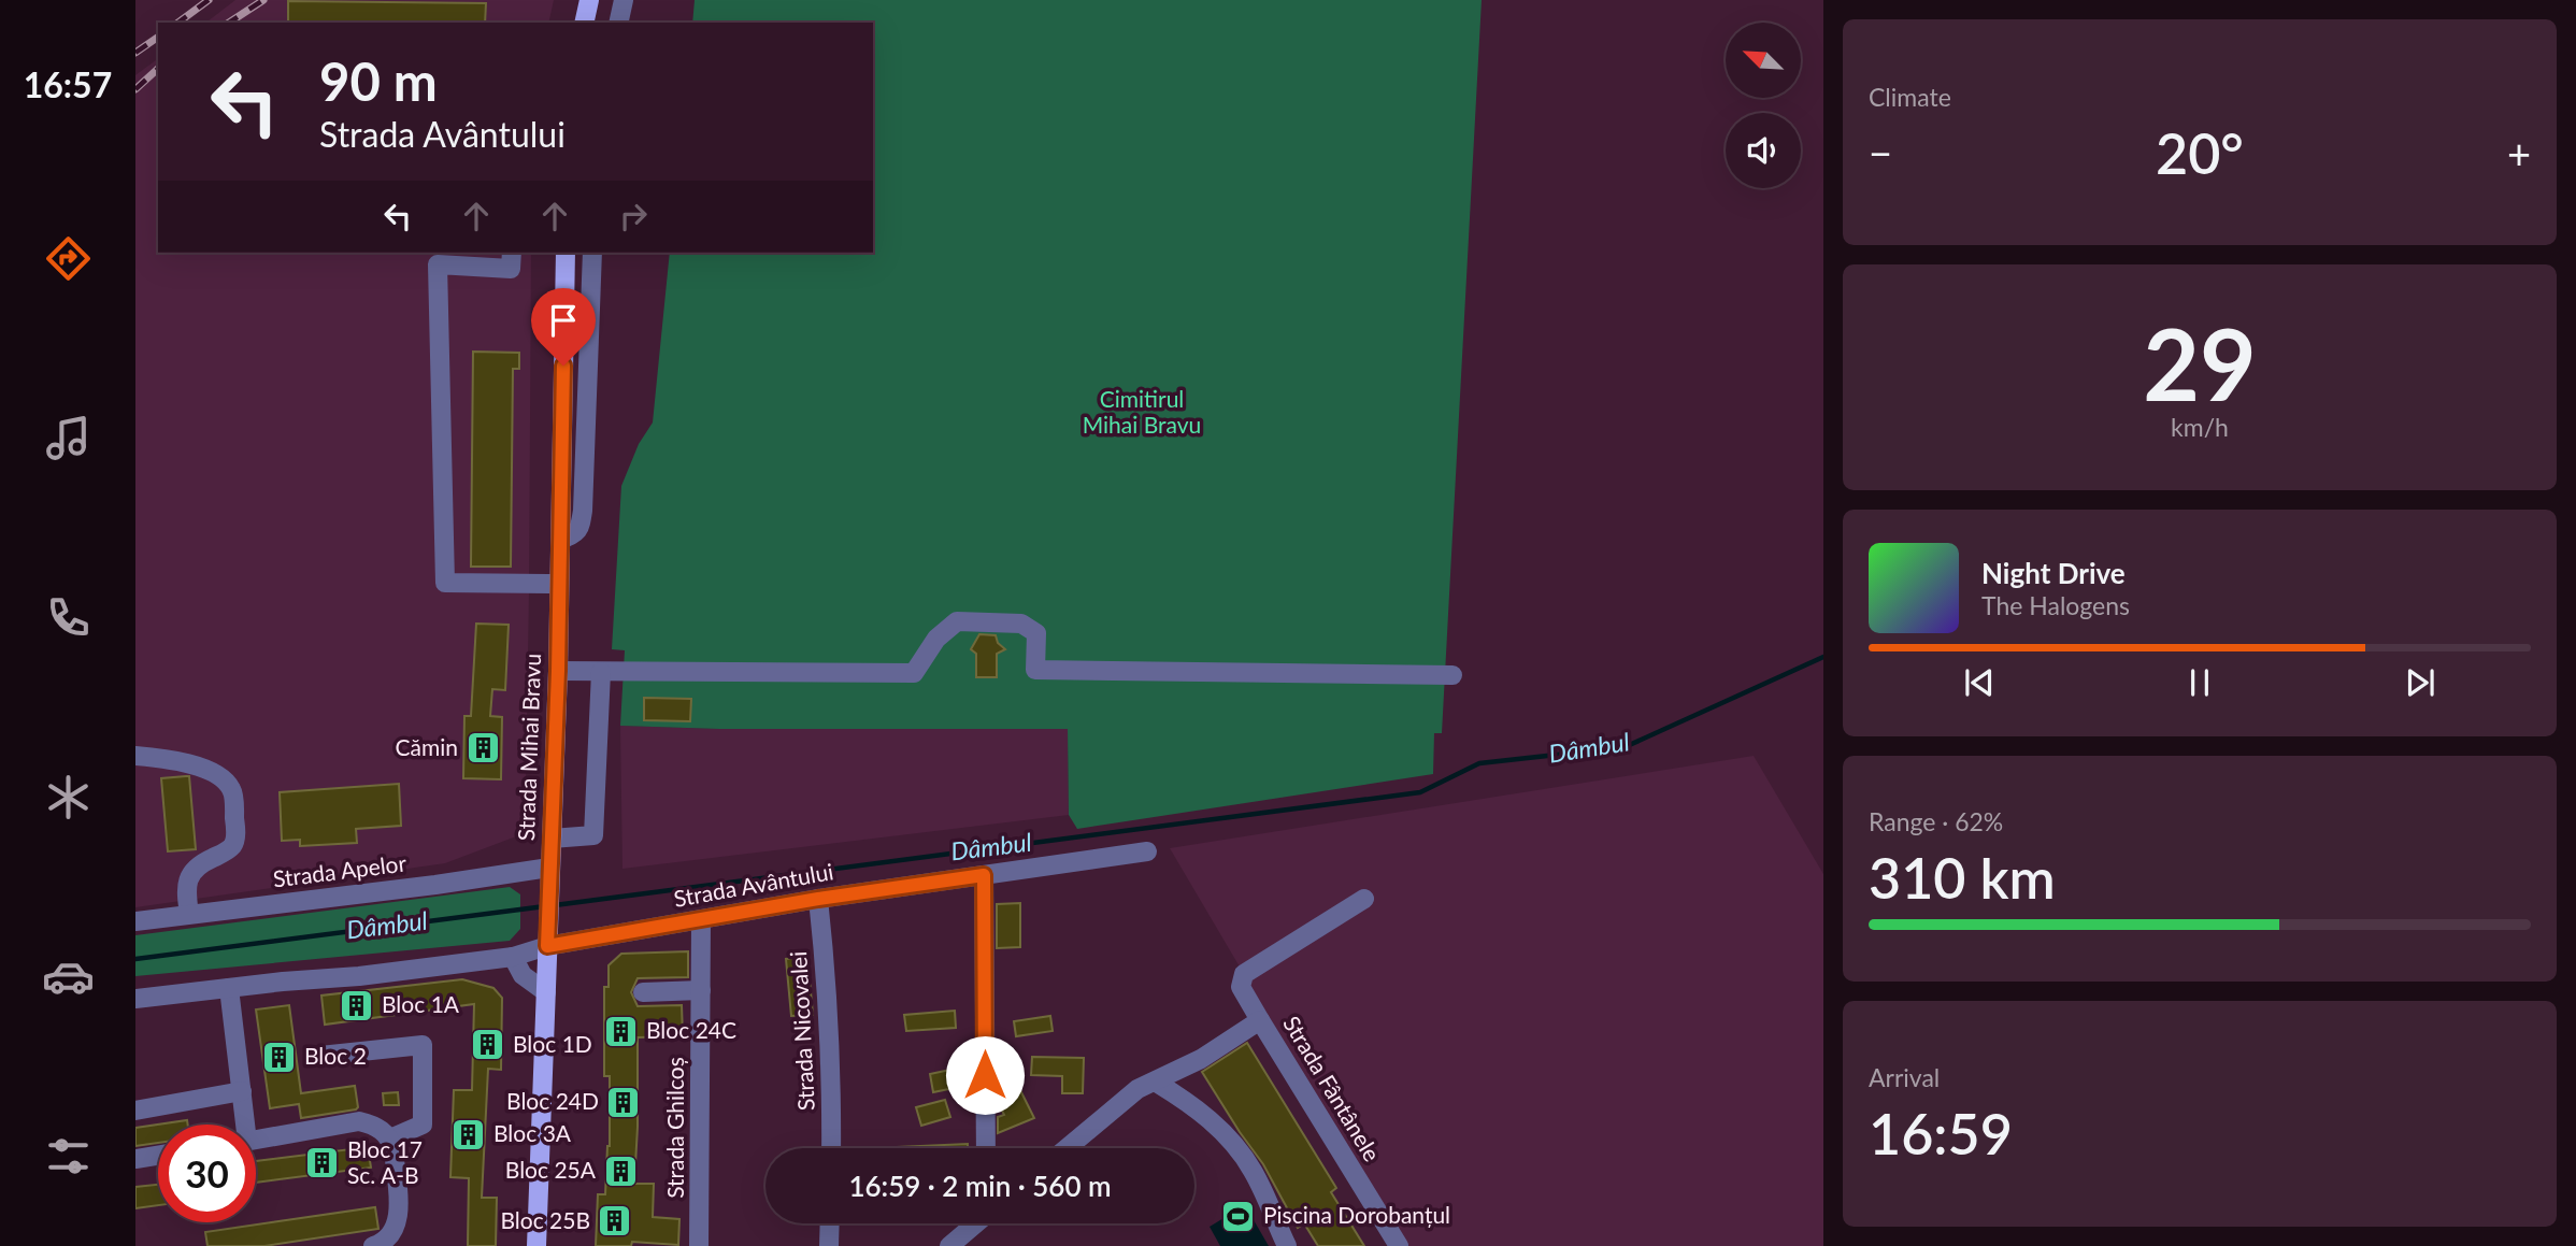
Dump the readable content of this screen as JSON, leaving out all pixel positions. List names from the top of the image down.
{
  "streets": {
    "main road": ["Strada Mihai Bravu"],
    "street": [
      "Strada Apelor",
      "Strada Avântului",
      "Strada Nicovalei",
      "Strada Fântânele",
      "Strada Ghilcoș"
    ]
  },
  "crossings": [
    ["Strada Mihai Bravu", "Strada Apelor"],
    ["Strada Mihai Bravu", "Strada Avântului"],
    ["Strada Avântului", "Strada Nicovalei"],
    ["Strada Avântului", "Strada Ghilcoș"]
  ],
  "water": ["Dâmbul"],
  "parks": ["Cimitirul Mihai Bravu"],
  "places": {
    "building": [
      "Cămin",
      "Bloc 1A",
      "Bloc 24C",
      "Bloc 1D",
      "Bloc 2",
      "Bloc 24D",
      "Bloc 3A",
      "Bloc 17 Sc. A-B",
      "Bloc 25A",
      "Bloc 25B"
    ],
    "sports": ["Piscina Dorobanțul"]
  },
  "north": "top left",
  "page": {
    "tabs": "16:57",
    "tile": [
      "Climate",
      ["29", "km/h"],
      ["Range · 62%", "310 km"],
      ["Arrival", "16:59"]
    ],
    "turn": ["90 m", "Strada Avântului"],
    "heat": ["−", "20°", "+"],
    "song": ["Night Drive", "The Halogens"],
    "limit": "30",
    "trip": "16:59 · 2 min · 560 m"
  }
}
